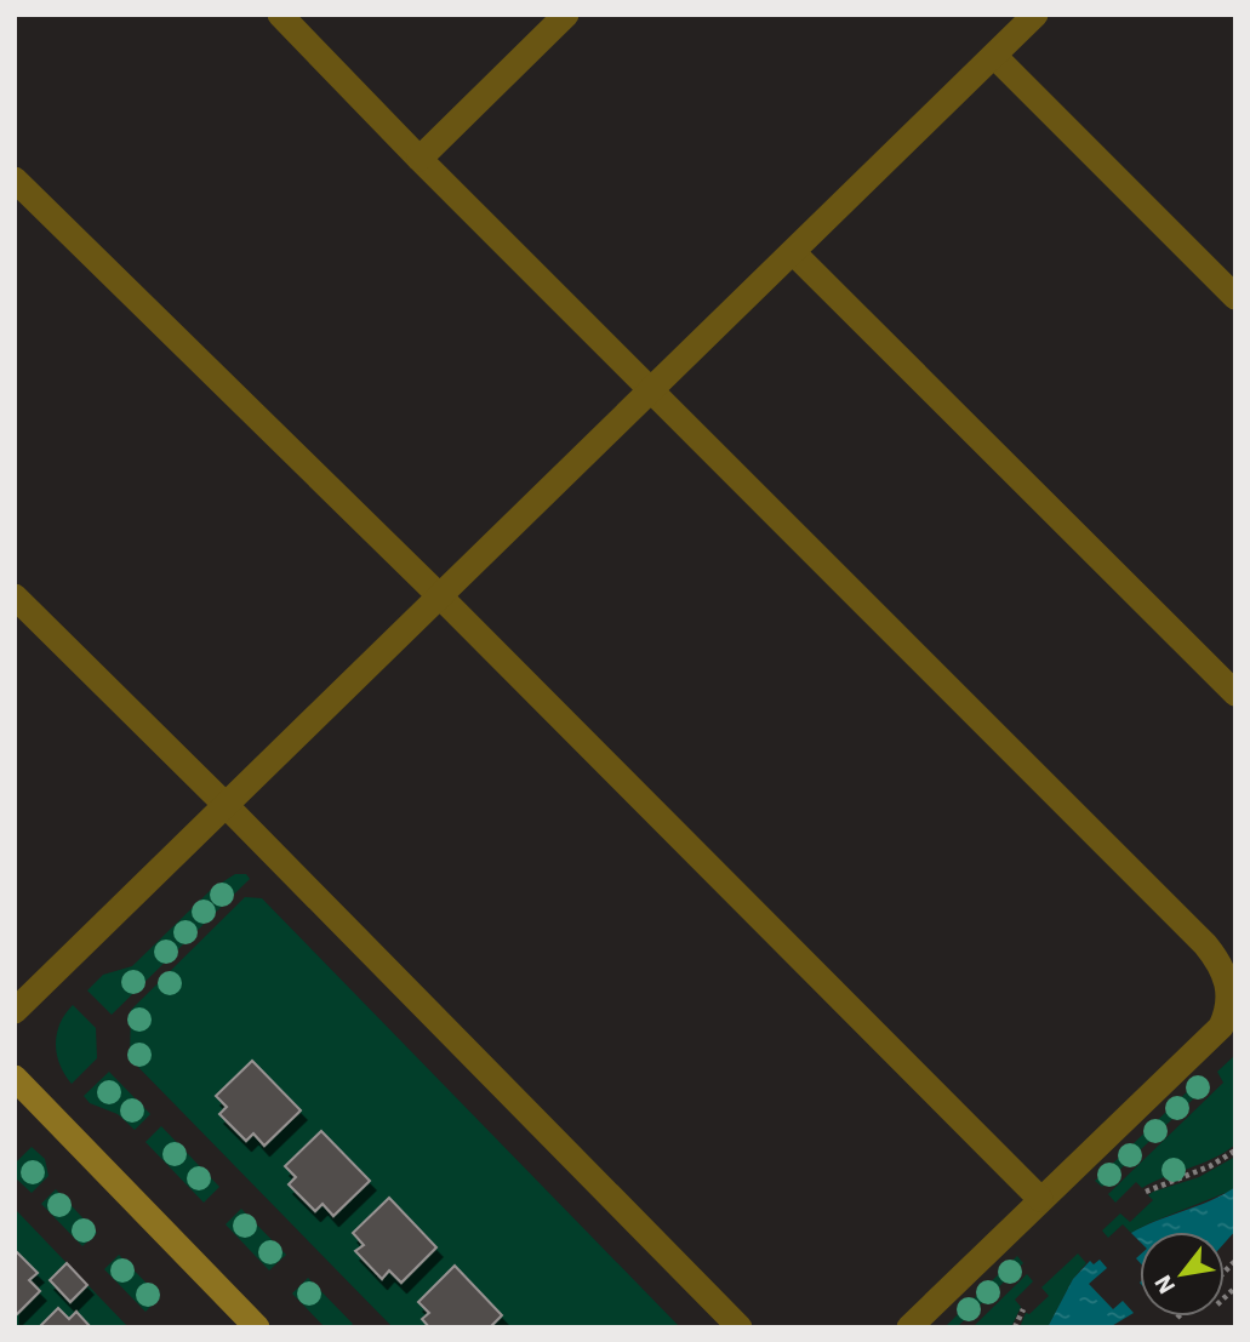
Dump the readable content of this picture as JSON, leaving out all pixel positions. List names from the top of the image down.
{
  "north": "bottom left"
}
